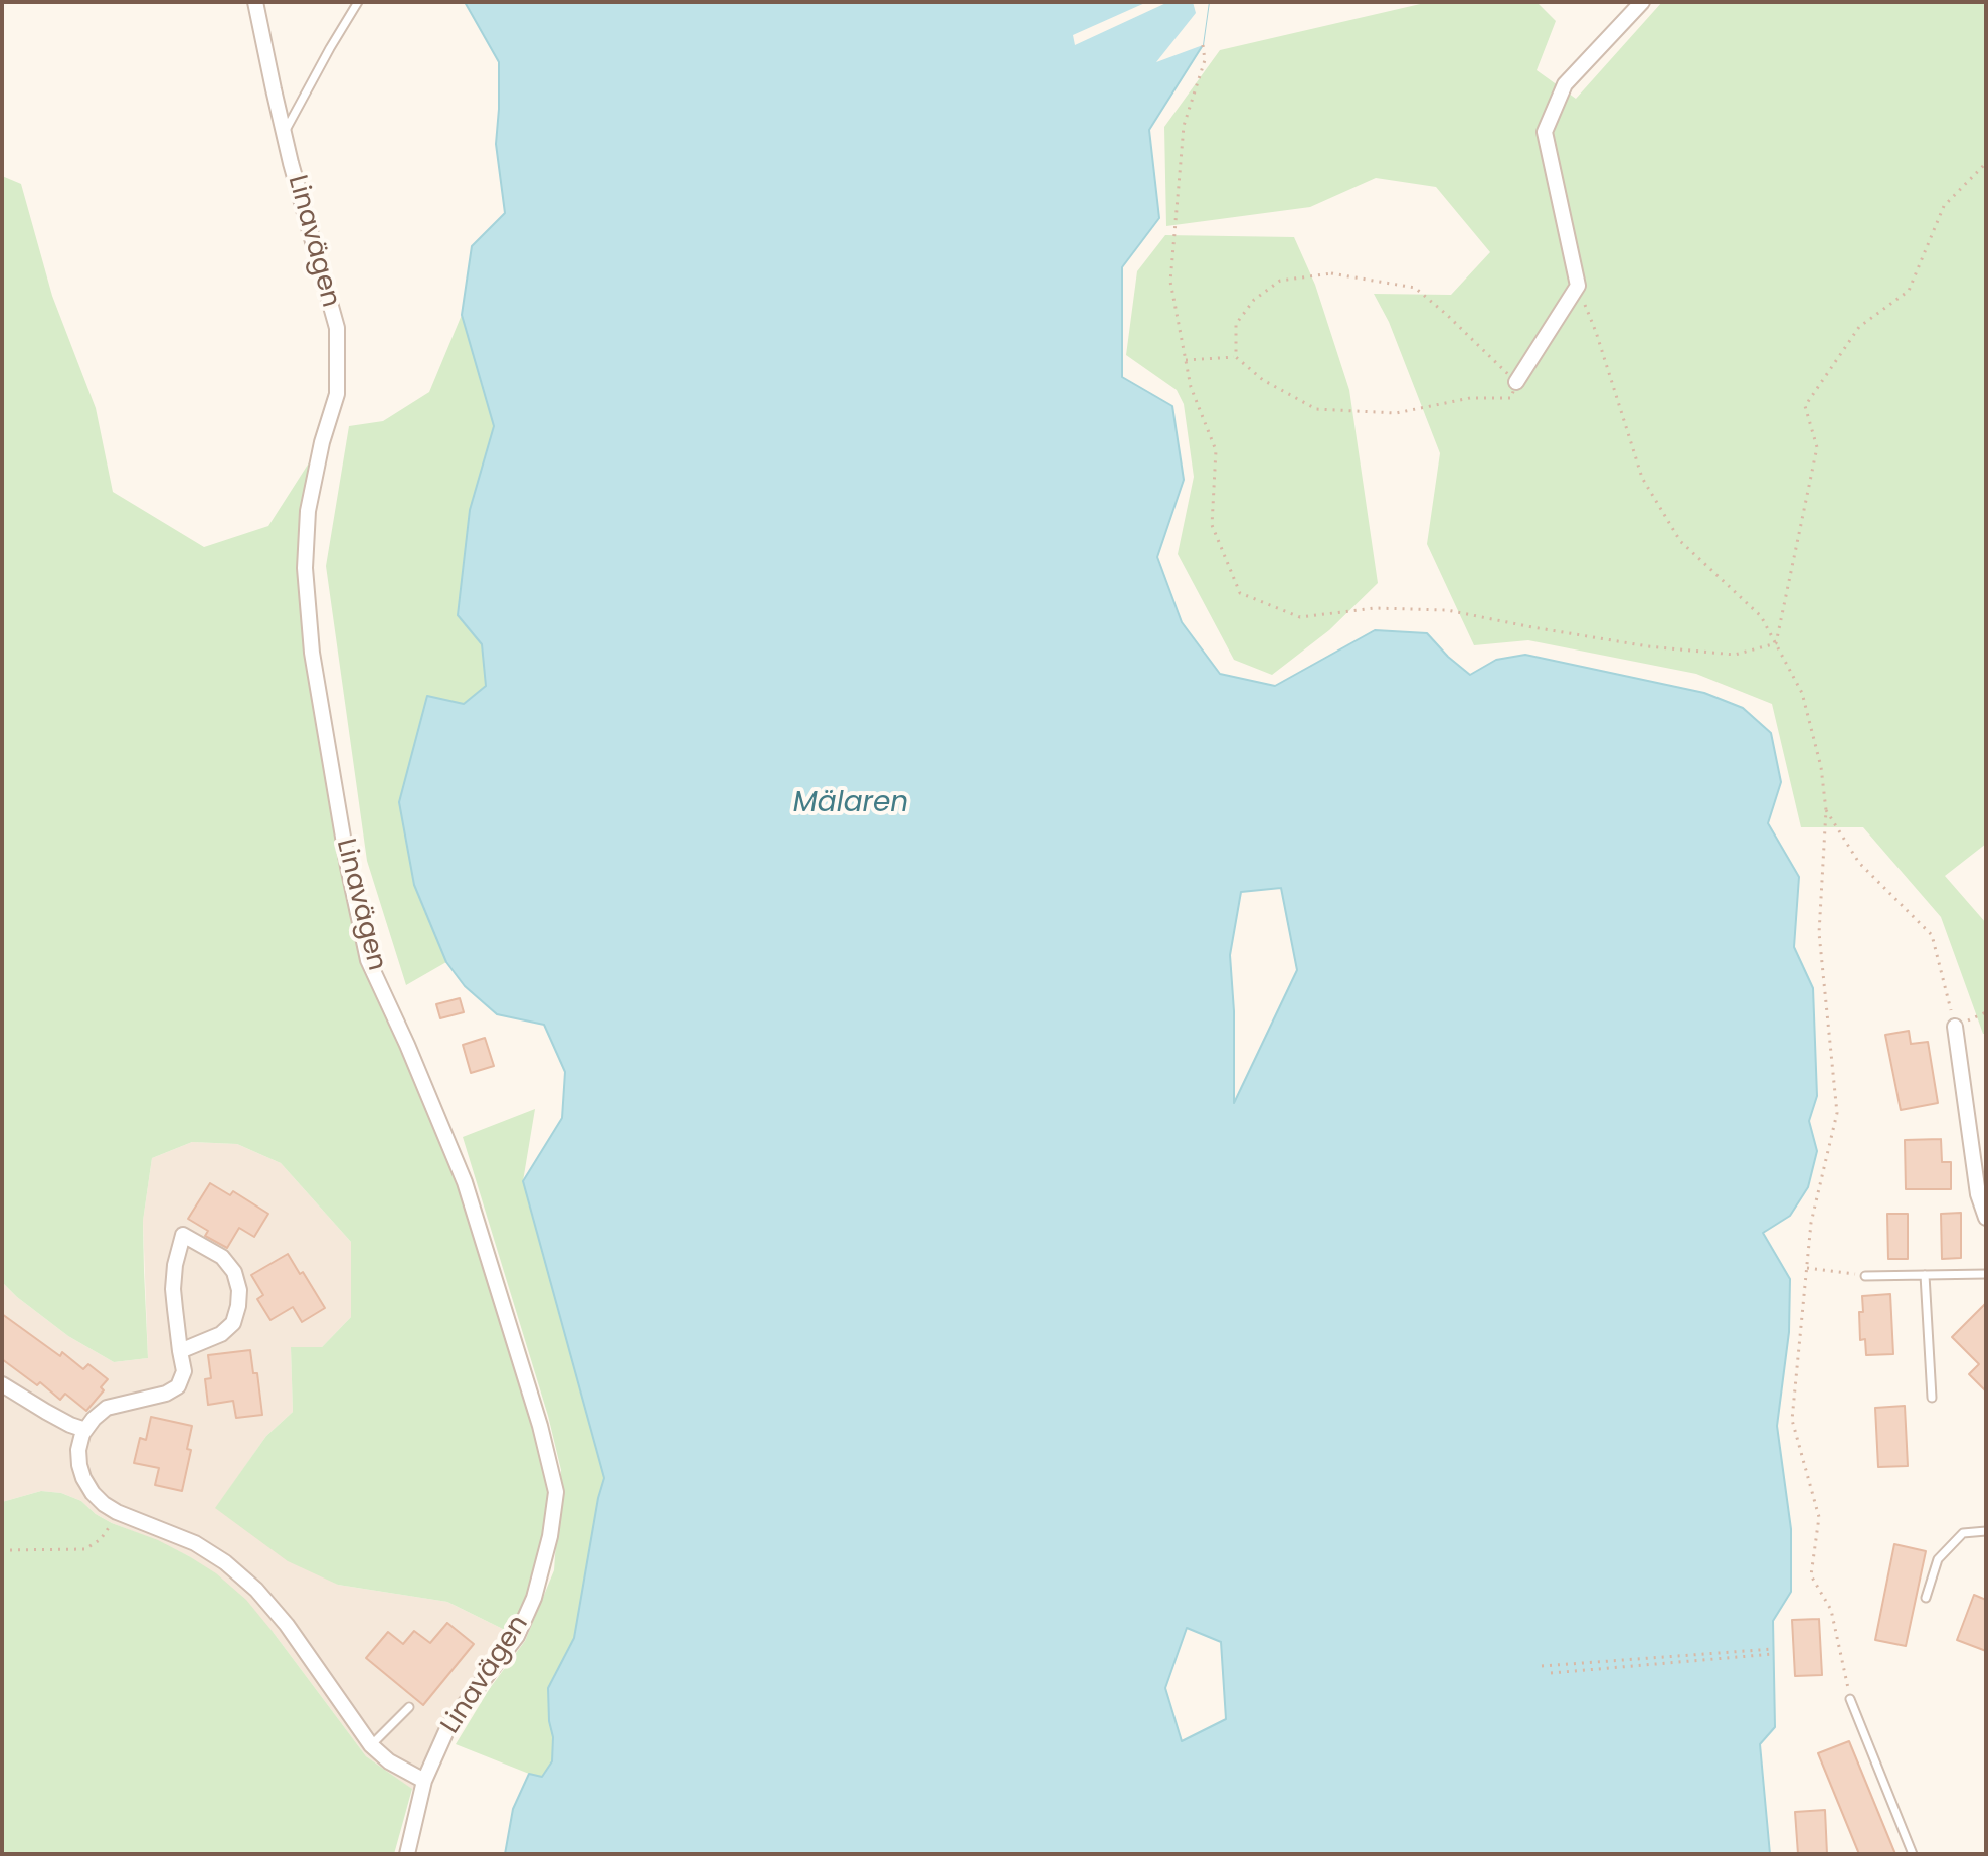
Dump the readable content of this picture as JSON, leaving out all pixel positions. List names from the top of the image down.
{
  "streets": {
    "street": ["Linavägen"]
  },
  "water": ["Mälaren"]
}
